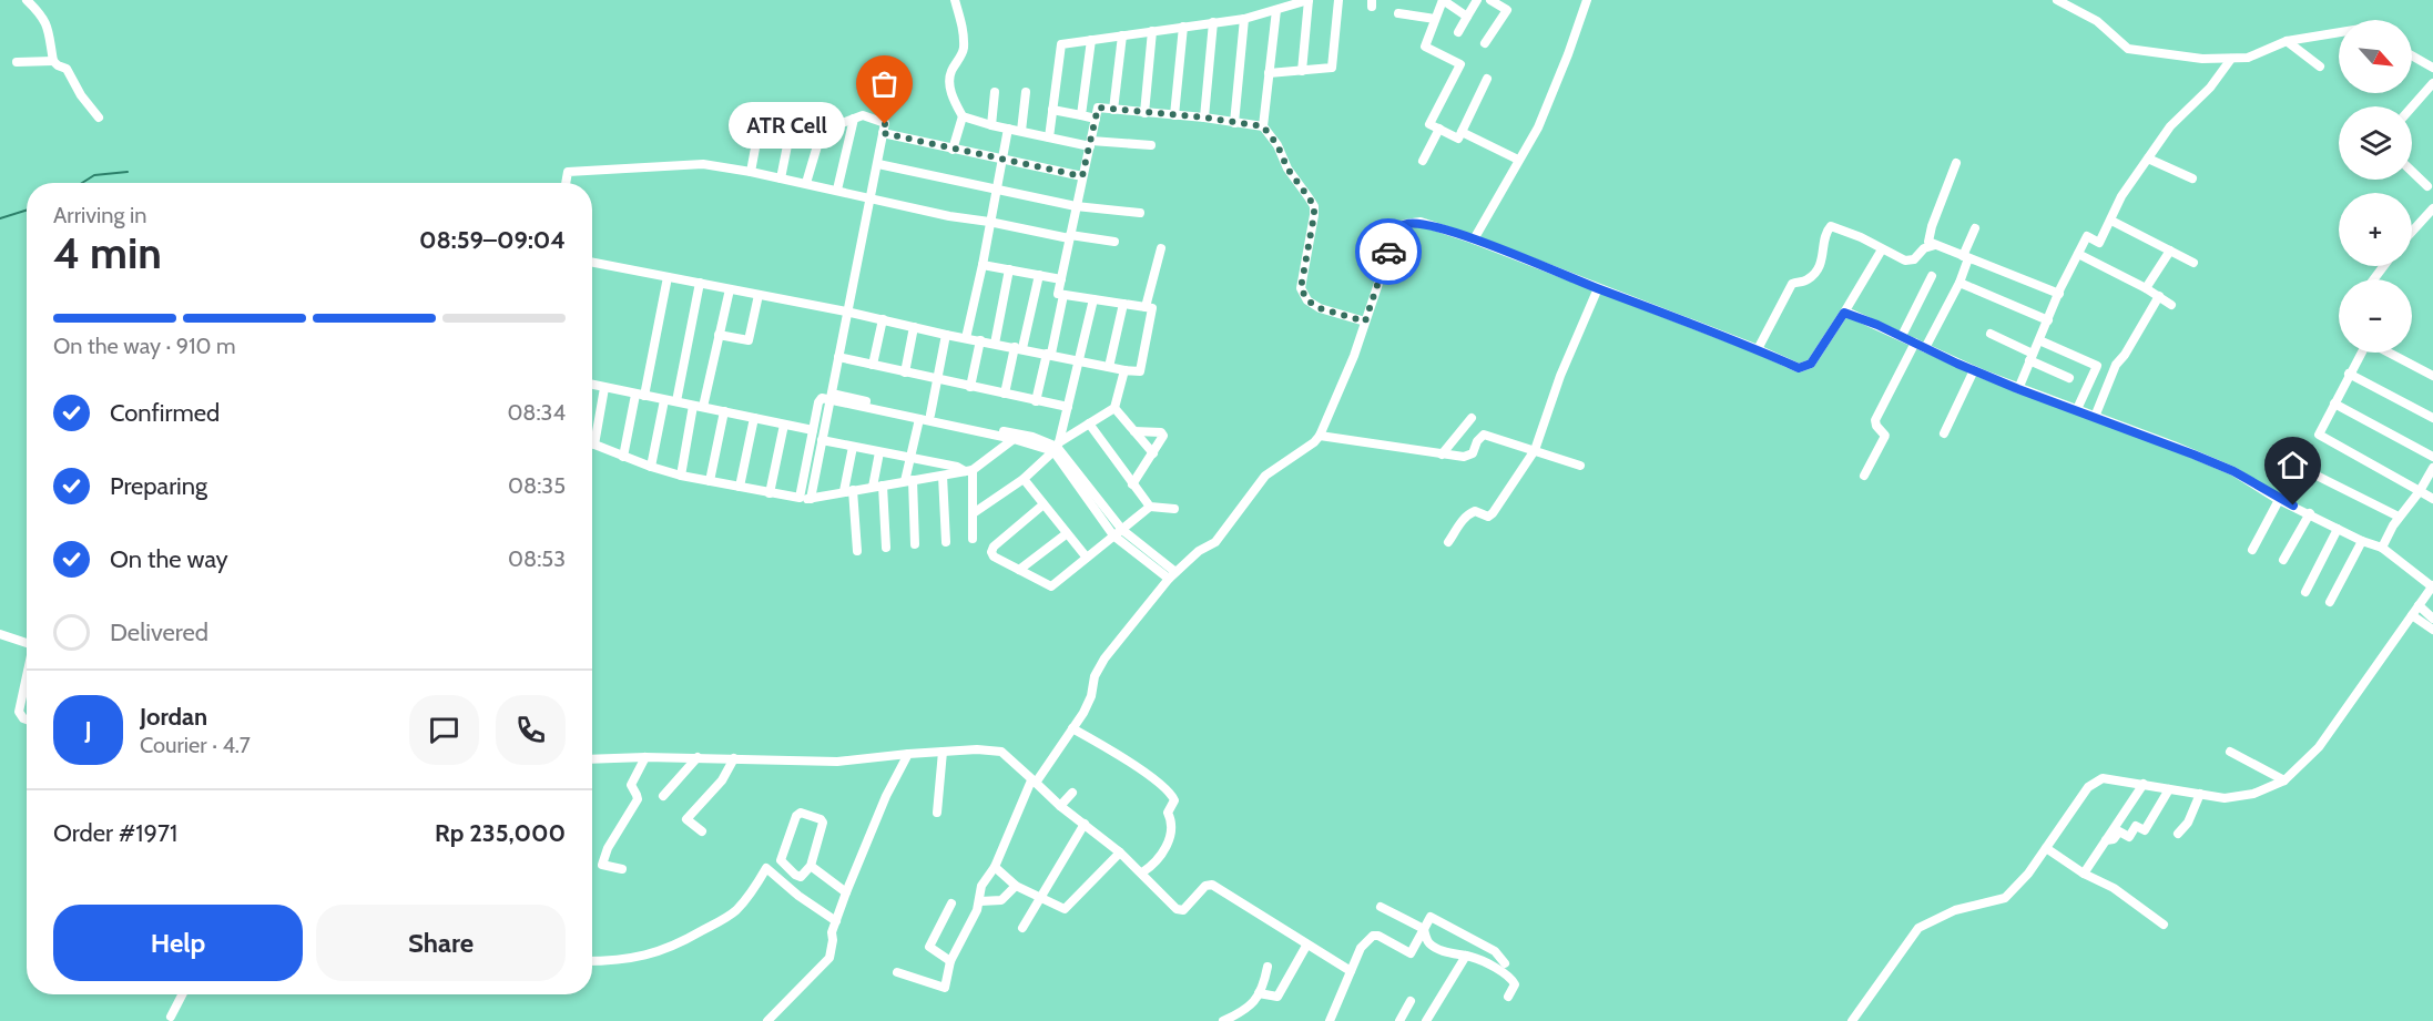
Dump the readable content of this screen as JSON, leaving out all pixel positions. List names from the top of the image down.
{
  "places": ["ATR Cell"],
  "north": "bottom right",
  "page": {
    "map_buttons": ["+", "−"],
    "bubble": "ATR Cell",
    "heading": ["4 min", "Arriving in", "08:59–09:04"],
    "panel": [
      "Jordan",
      "Courier · 4.7",
      "Order #1971",
      "Rp 235,000"
    ],
    "bar": "On the way · 910 m",
    "list": [
      ["Confirmed", "08:34"],
      ["Preparing", "08:35"],
      ["On the way", "08:53"],
      "Delivered"
    ],
    "round": "J",
    "buttons": ["Help", "Share"]
  }
}
